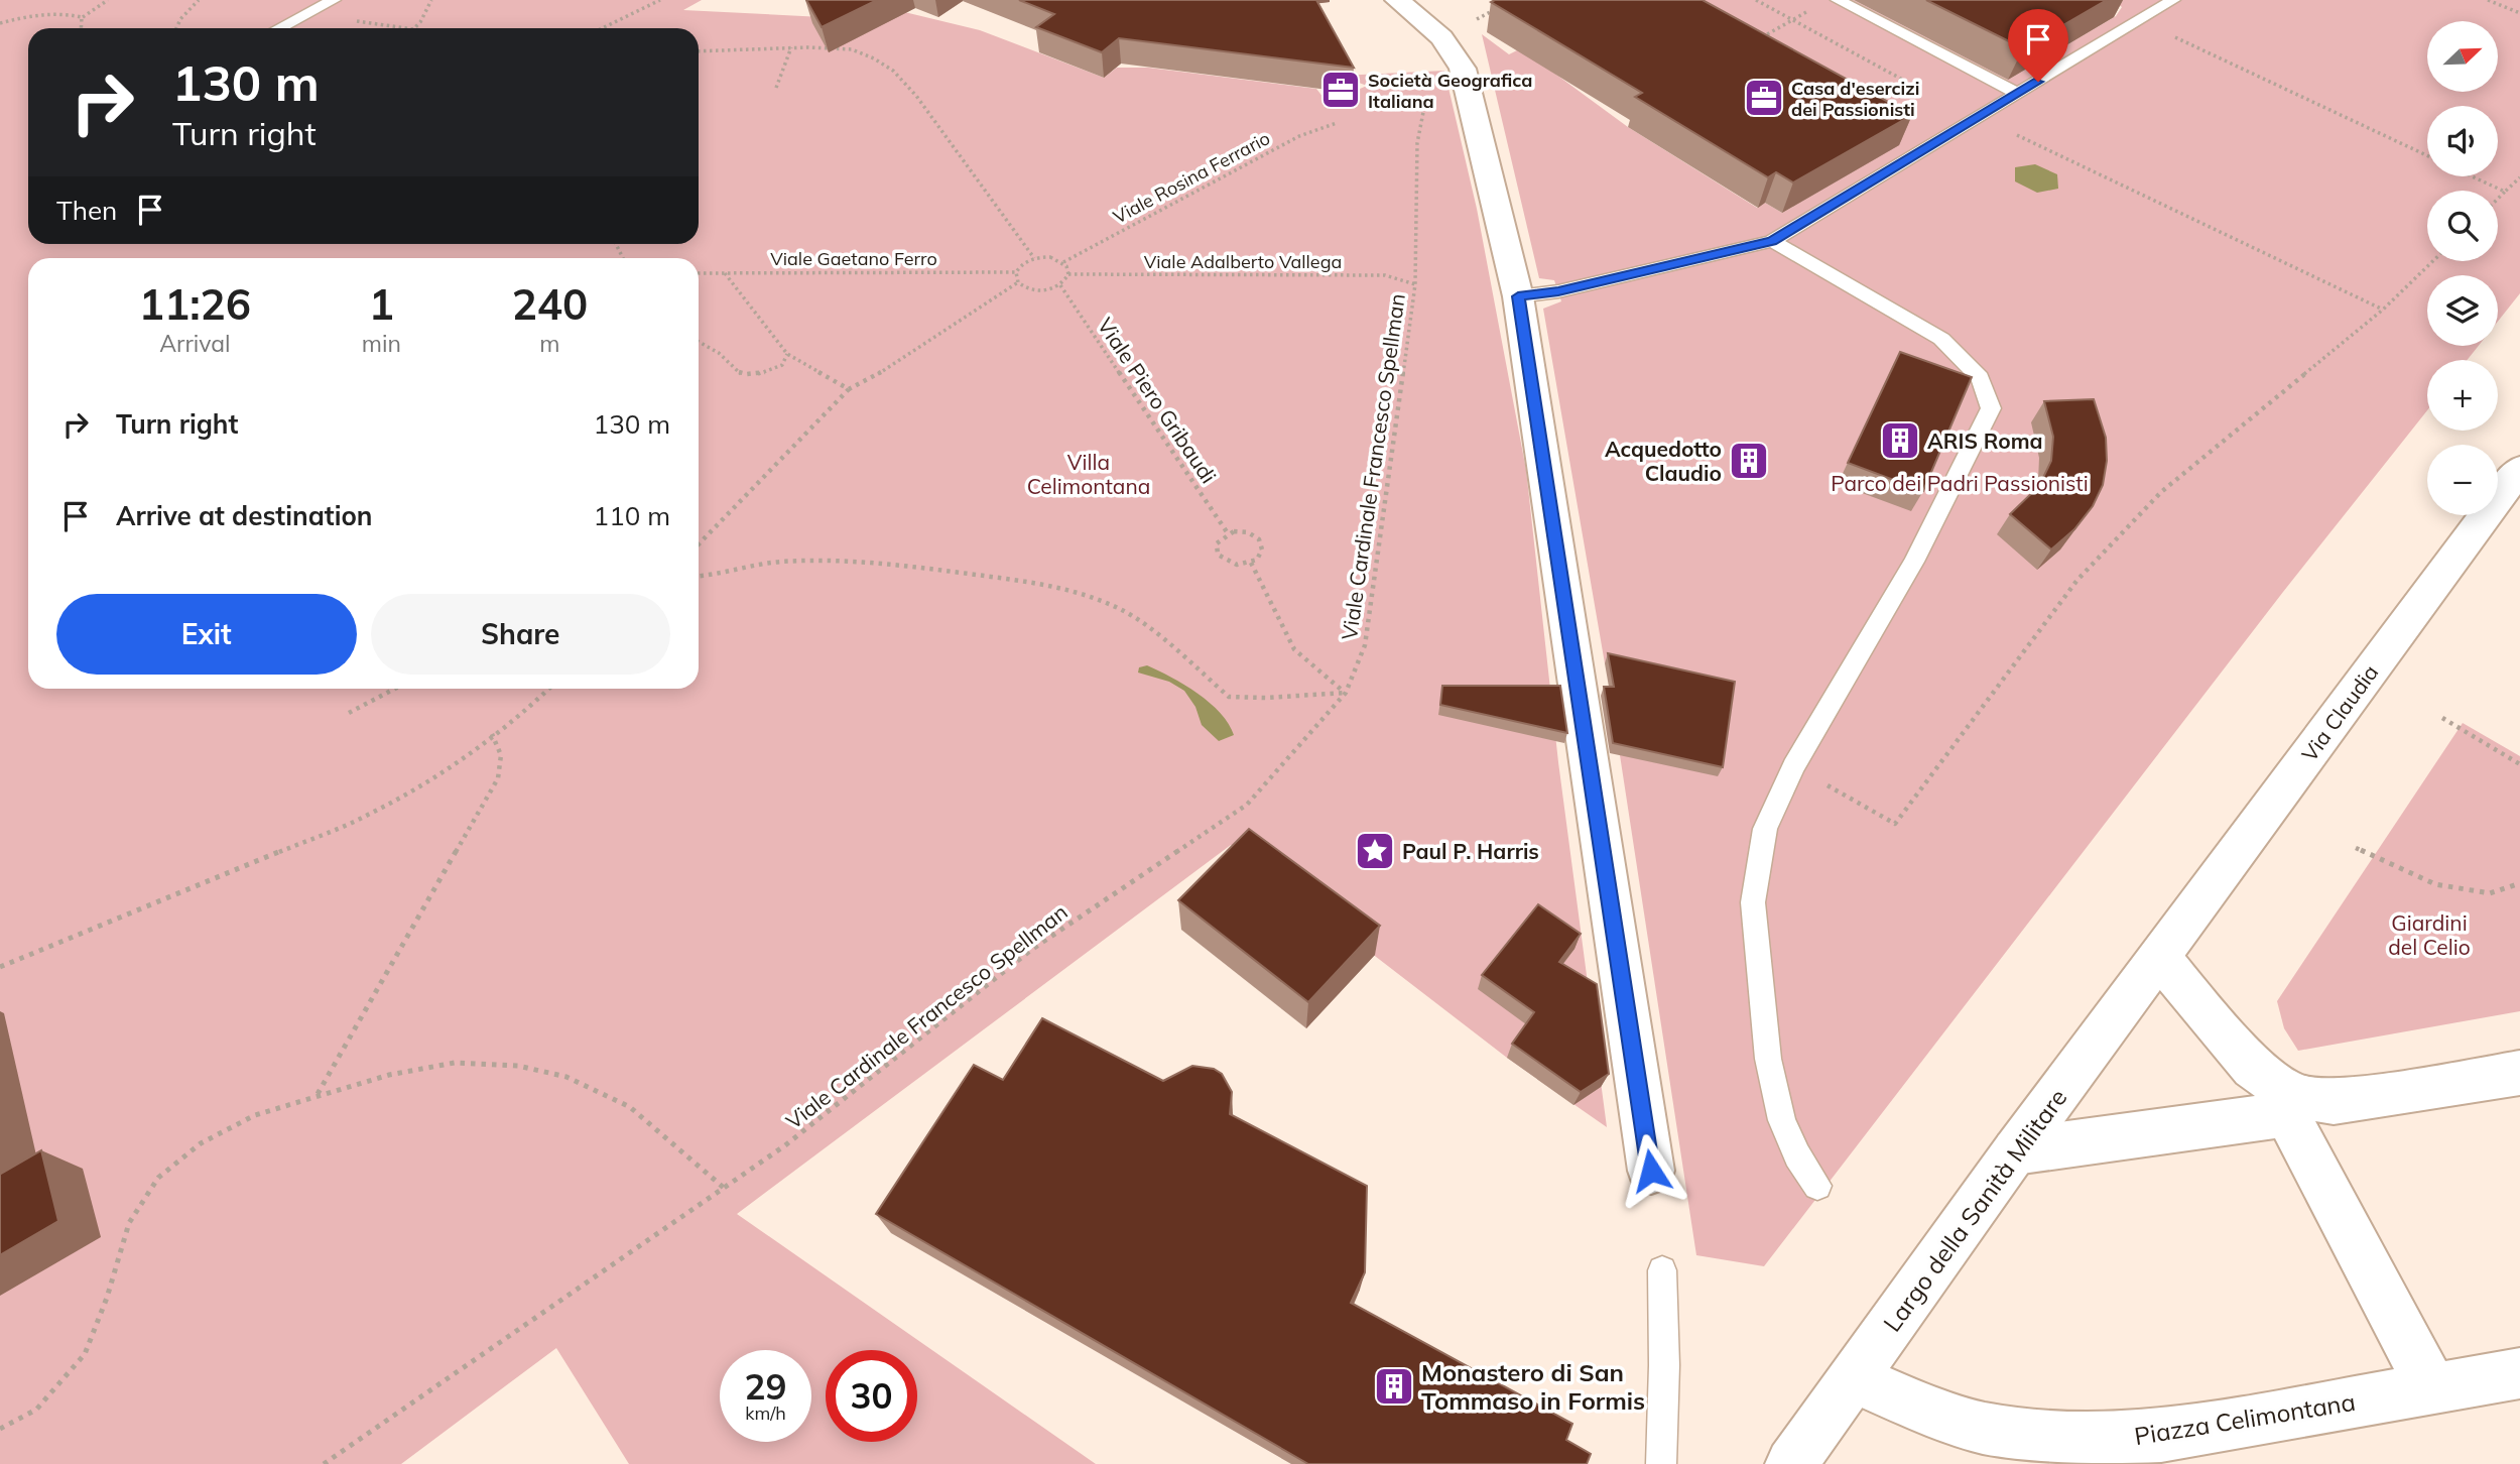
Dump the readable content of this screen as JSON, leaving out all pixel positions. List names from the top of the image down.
{
  "streets": {
    "street": ["Via Claudia", "Largo della Sanità Militare", "Piazza Celimontana"],
    "path": [
      "Viale Rosina Ferrario",
      "Viale Gaetano Ferro",
      "Viale Adalberto Vallega",
      "Viale Piero Gribaudi",
      "Viale Cardinale Francesco Spellman"
    ]
  },
  "crossings": [
    ["Viale Rosina Ferrario", "Viale Gaetano Ferro"],
    ["Viale Rosina Ferrario", "Viale Adalberto Vallega"],
    ["Viale Rosina Ferrario", "Viale Piero Gribaudi"],
    ["Viale Gaetano Ferro", "Viale Adalberto Vallega"],
    ["Viale Gaetano Ferro", "Viale Piero Gribaudi"],
    ["Viale Adalberto Vallega", "Viale Piero Gribaudi"],
    ["Viale Adalberto Vallega", "Viale Cardinale Francesco Spellman"],
    ["Via Claudia", "Largo della Sanità Militare"],
    ["Largo della Sanità Militare", "Piazza Celimontana"]
  ],
  "parks": ["Villa Celimontana", "Parco dei Padri Passionisti", "Giardini del Celio"],
  "places": {
    "office": ["Società Geografica Italiana", "Casa d'esercizi dei Passionisti"],
    "building": ["ARIS Roma", "Acquedotto Claudio", "Monastero di San Tommaso in Formis"],
    "place": ["Paul P. Harris"]
  },
  "north": "top right",
  "page": {
    "map_buttons": ["+", "−"],
    "turn": ["130 m", "Turn right"],
    "then": "Then",
    "eta": [
      "11:26",
      "Arrival",
      "1",
      "min",
      "240",
      "m"
    ],
    "list": [
      {
        "name": "Turn right",
        "value": "130 m"
      },
      {
        "name": "Arrive at destination",
        "value": "110 m"
      }
    ],
    "buttons": ["Exit", "Share"],
    "speed": "29 km/h",
    "limit": "30"
  }
}
